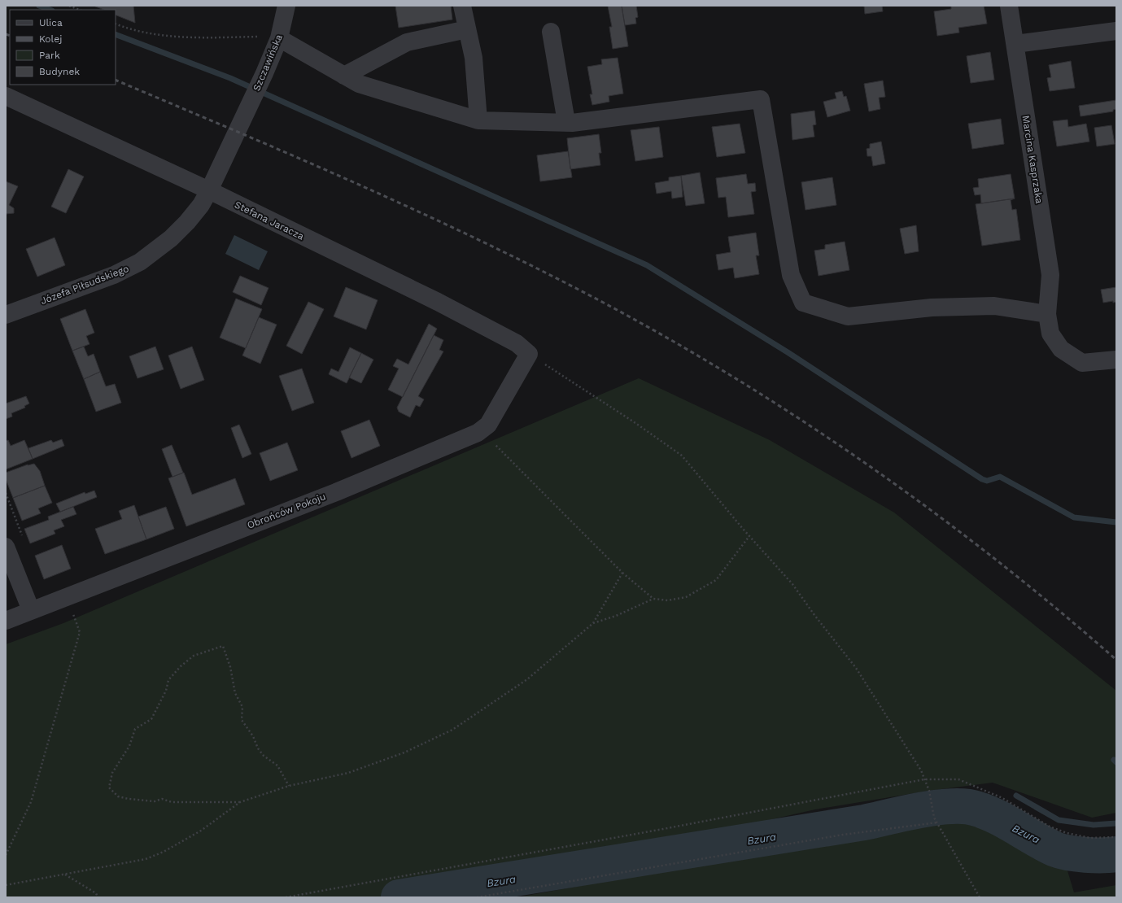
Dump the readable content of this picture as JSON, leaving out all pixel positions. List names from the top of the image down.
{
  "streets": {
    "street": [
      "Szczawińska",
      "Marcina Kasprzaka",
      "Stefana Jaracza",
      "Józefa Piłsudskiego",
      "Obrońców Pokoju"
    ]
  },
  "crossings": [
    ["Szczawińska", "Józefa Piłsudskiego"],
    ["Stefana Jaracza", "Józefa Piłsudskiego"],
    ["Stefana Jaracza", "Obrońców Pokoju"]
  ],
  "water": ["Bzura"],
  "legend": [
    "Ulica",
    "Kolej",
    "Park",
    "Budynek"
  ]
}
